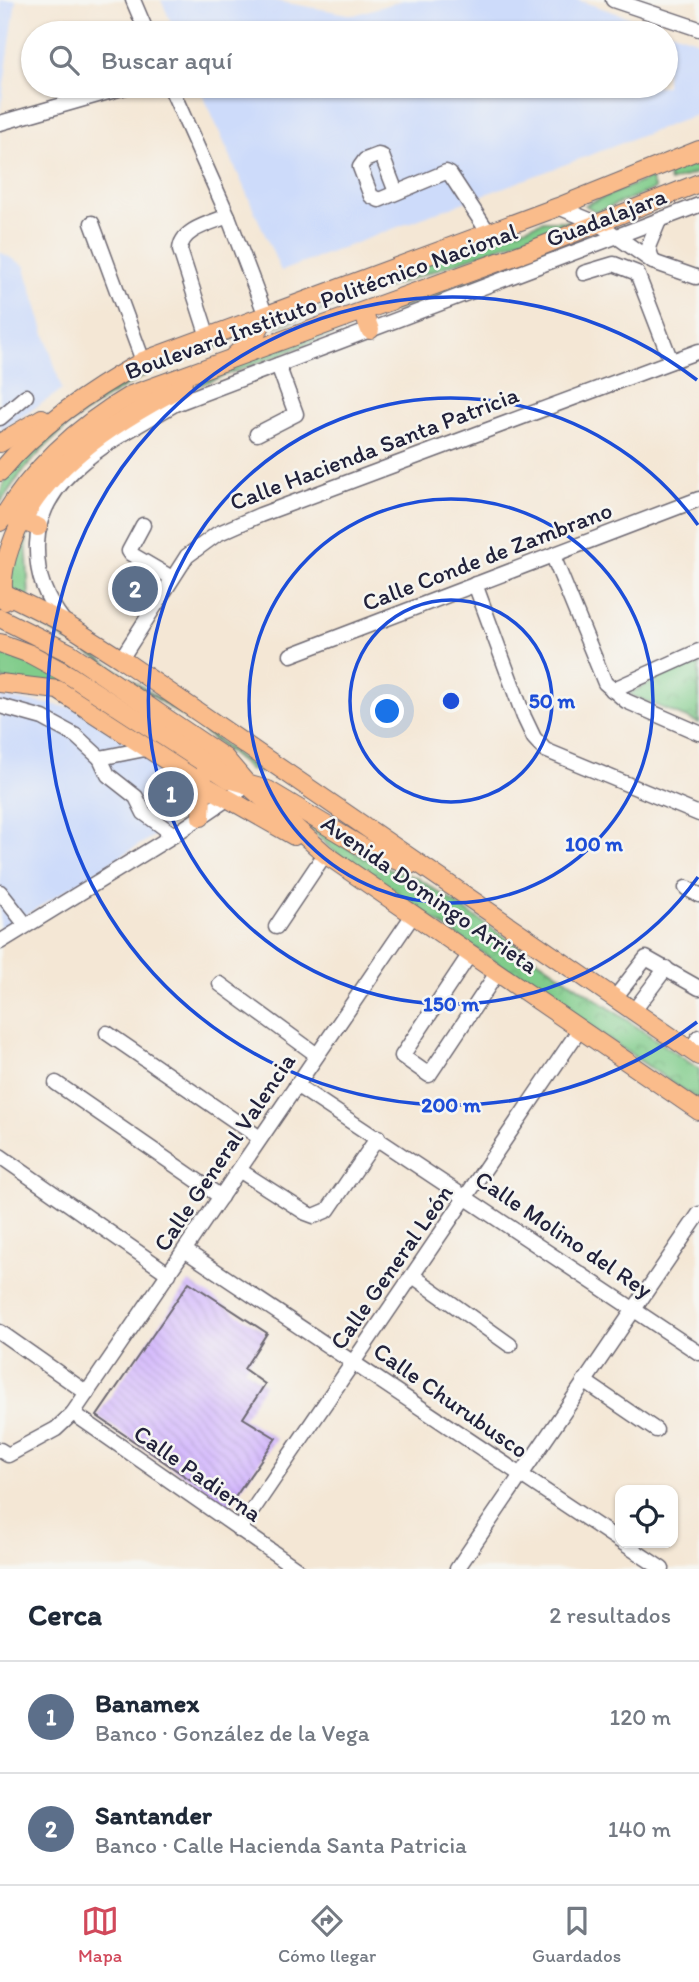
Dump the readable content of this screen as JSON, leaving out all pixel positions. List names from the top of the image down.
{
  "streets": {
    "main road": ["Boulevard Instituto Politécnico Nacional", "Avenida Domingo Arrieta"],
    "street": [
      "Guadalajara",
      "Calle Hacienda Santa Patricia",
      "Calle Conde de Zambrano",
      "Calle General Valencia",
      "Calle Molino del Rey",
      "Calle General León",
      "Calle Churubusco",
      "Calle Padierna"
    ]
  },
  "crossings": [
    ["Guadalajara", "Boulevard Instituto Politécnico Nacional"],
    ["Calle Hacienda Santa Patricia", "Avenida Domingo Arrieta"],
    ["Avenida Domingo Arrieta", "Calle General Valencia"],
    ["Avenida Domingo Arrieta", "Calle General León"],
    ["Calle General Valencia", "Calle Molino del Rey"],
    ["Calle General Valencia", "Calle Churubusco"],
    ["Calle General Valencia", "Calle Padierna"],
    ["Calle Molino del Rey", "Calle General León"],
    ["Calle General León", "Calle Churubusco"],
    ["Calle General León", "Calle Padierna"]
  ],
  "page": {
    "search": "Buscar aquí",
    "pins": ["2", "1"],
    "heading": ["Cerca", "2 resultados"],
    "list": [
      {
        "mark": "1",
        "name": "Banamex",
        "note": "Banco · González de la Vega",
        "value": "120 m"
      },
      {
        "mark": "2",
        "name": "Santander",
        "note": "Banco · Calle Hacienda Santa Patricia",
        "value": "140 m"
      }
    ],
    "nav": ["Mapa", "Cómo llegar", "Guardados"]
  },
  "rings": [
    "50 m",
    "100 m",
    "150 m",
    "200 m"
  ]
}
